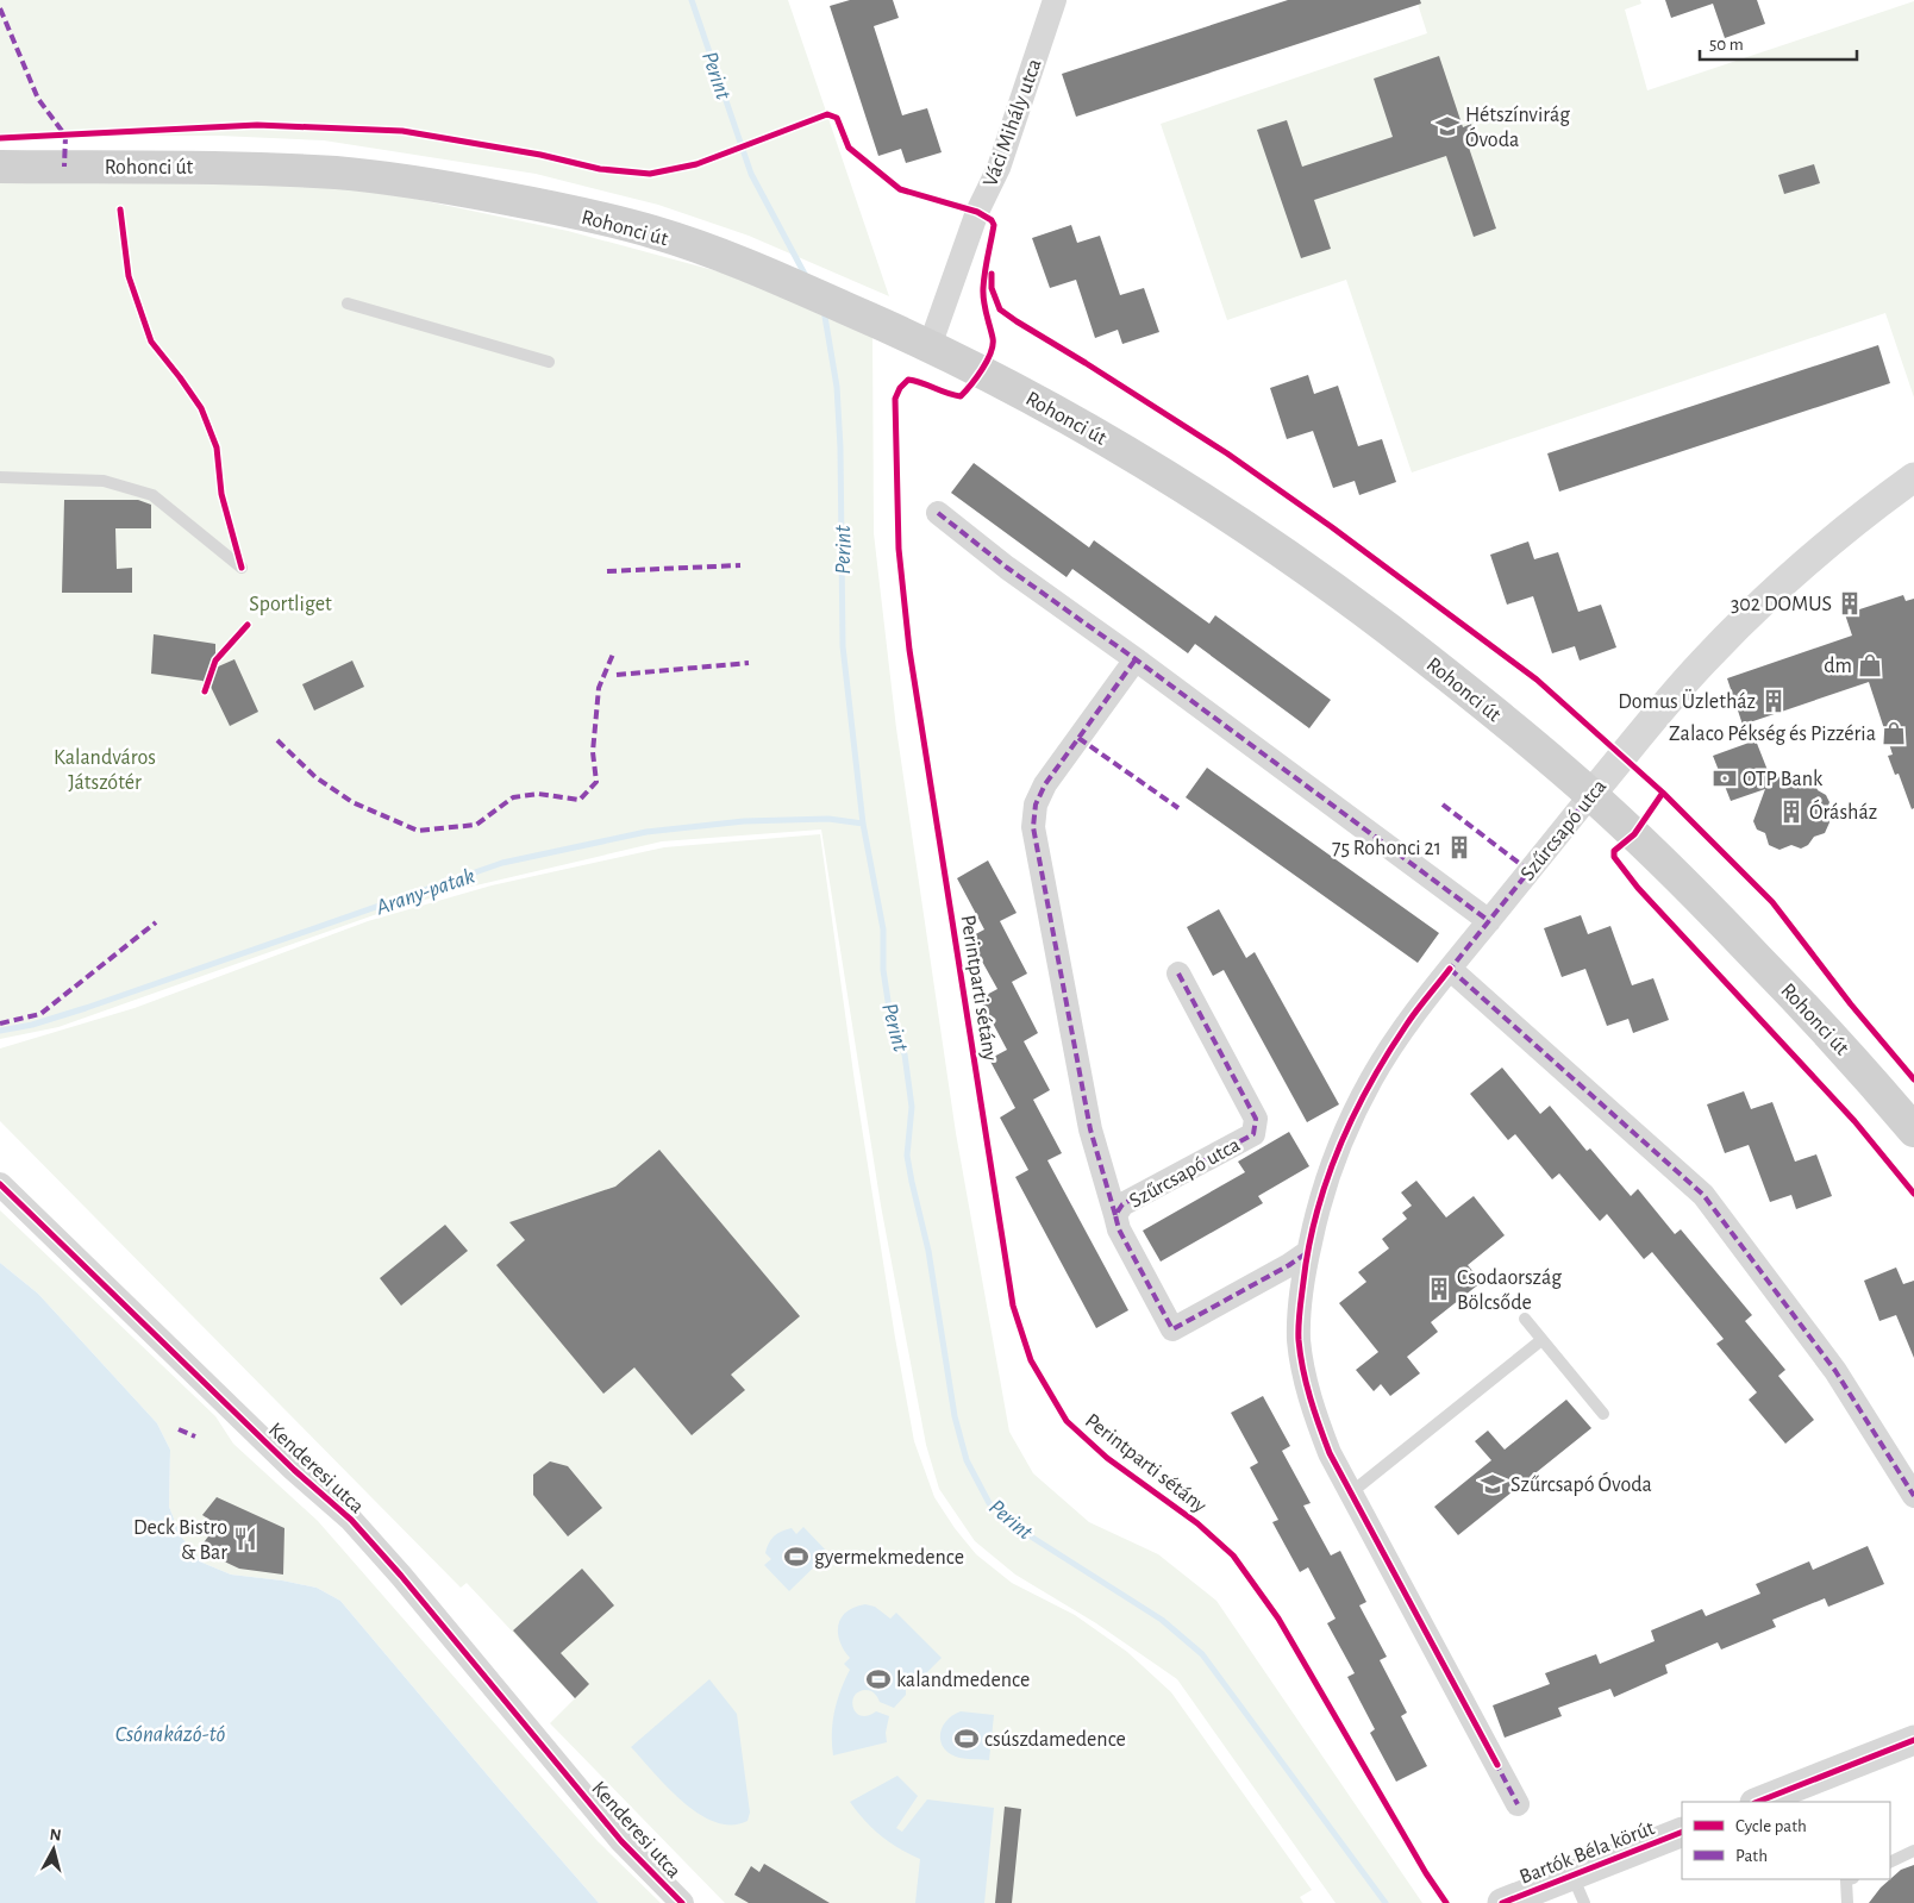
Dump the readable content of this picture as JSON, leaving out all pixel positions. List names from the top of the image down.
{
  "streets": {
    "main road": ["Rohonci út"],
    "street": [
      "Váci Mihály utca",
      "Szűrcsapó utca",
      "Kenderesi utca",
      "Bartók Béla körút"
    ],
    "cycle path": ["Perintparti sétány"]
  },
  "crossings": [
    ["Váci Mihály utca", "Rohonci út"],
    ["Rohonci út", "Szűrcsapó utca"]
  ],
  "water": ["Perint", "Arany-patak", "Csónakázó-tó"],
  "parks": ["Sportliget", "Kalandváros Játszótér"],
  "places": {
    "school or university": ["Hétszínvirág Óvoda", "Szűrcsapó Óvoda"],
    "building": [
      "302 DOMUS",
      "Domus Üzletház",
      "Órásház",
      "75 Rohonci 21",
      "Csodaország Bölcsőde"
    ],
    "shop": ["dm", "Zalaco Pékség és Pizzéria"],
    "bank": ["OTP Bank"],
    "restaurant": ["Deck Bistro & Bar"],
    "sports": ["gyermekmedence", "kalandmedence", "csúszdamedence"]
  },
  "legend": ["Cycle path", "Path"],
  "scale_bar": "50 m",
  "north": "top"
}
